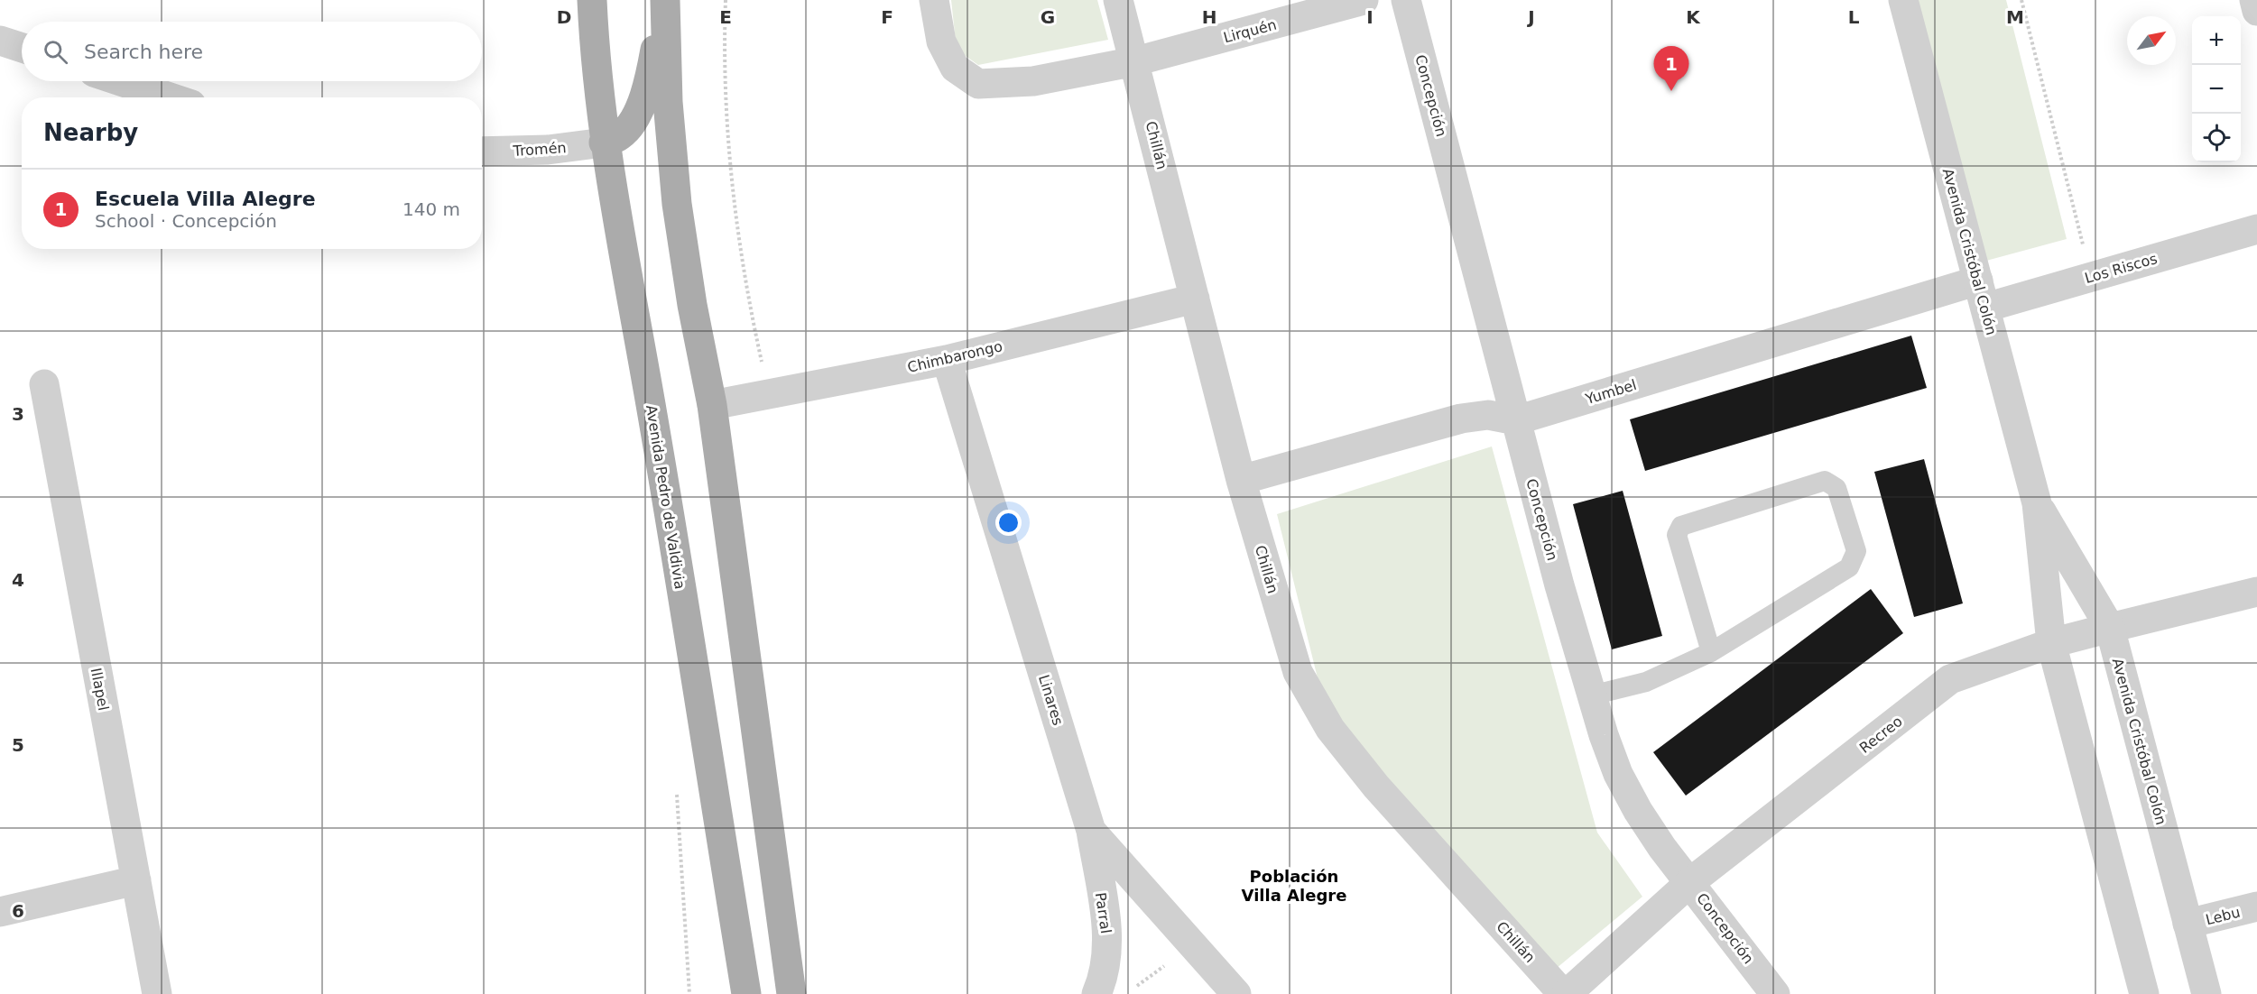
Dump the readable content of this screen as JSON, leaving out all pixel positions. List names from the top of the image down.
{
  "streets": {
    "main road": ["Avenida Pedro de Valdivia"],
    "street": [
      "Lirquén",
      "Concepción",
      "Chillán",
      "Tromén",
      "Avenida Cristóbal Colón",
      "Los Riscos",
      "Chimbarongo",
      "Yumbel",
      "Illapel",
      "Linares",
      "Recreo",
      "Parral",
      "Lebu"
    ]
  },
  "crossings": [
    ["Lirquén", "Chillán"],
    ["Concepción", "Yumbel"],
    ["Concepción", "Recreo"],
    ["Chillán", "Chimbarongo"],
    ["Chillán", "Yumbel"],
    ["Chillán", "Recreo"],
    ["Tromén", "Avenida Pedro de Valdivia"],
    ["Avenida Cristóbal Colón", "Los Riscos"],
    ["Avenida Cristóbal Colón", "Yumbel"],
    ["Avenida Cristóbal Colón", "Recreo"],
    ["Avenida Cristóbal Colón", "Lebu"],
    ["Los Riscos", "Yumbel"],
    ["Chimbarongo", "Linares"],
    ["Linares", "Parral"]
  ],
  "districts": ["Población Villa Alegre"],
  "north": "top right",
  "page": {
    "map_buttons": ["+", "−"],
    "search": "Search here",
    "pins": "1",
    "heading": "Nearby",
    "list": [
      {
        "mark": "1",
        "name": "Escuela Villa Alegre",
        "note": "School · Concepción",
        "value": "140 m"
      }
    ]
  },
  "grid": {
    "columns": [
      "D",
      "E",
      "F",
      "G",
      "H",
      "I",
      "J",
      "K",
      "L",
      "M"
    ],
    "rows": [
      "3",
      "4",
      "5",
      "6"
    ]
  }
}
